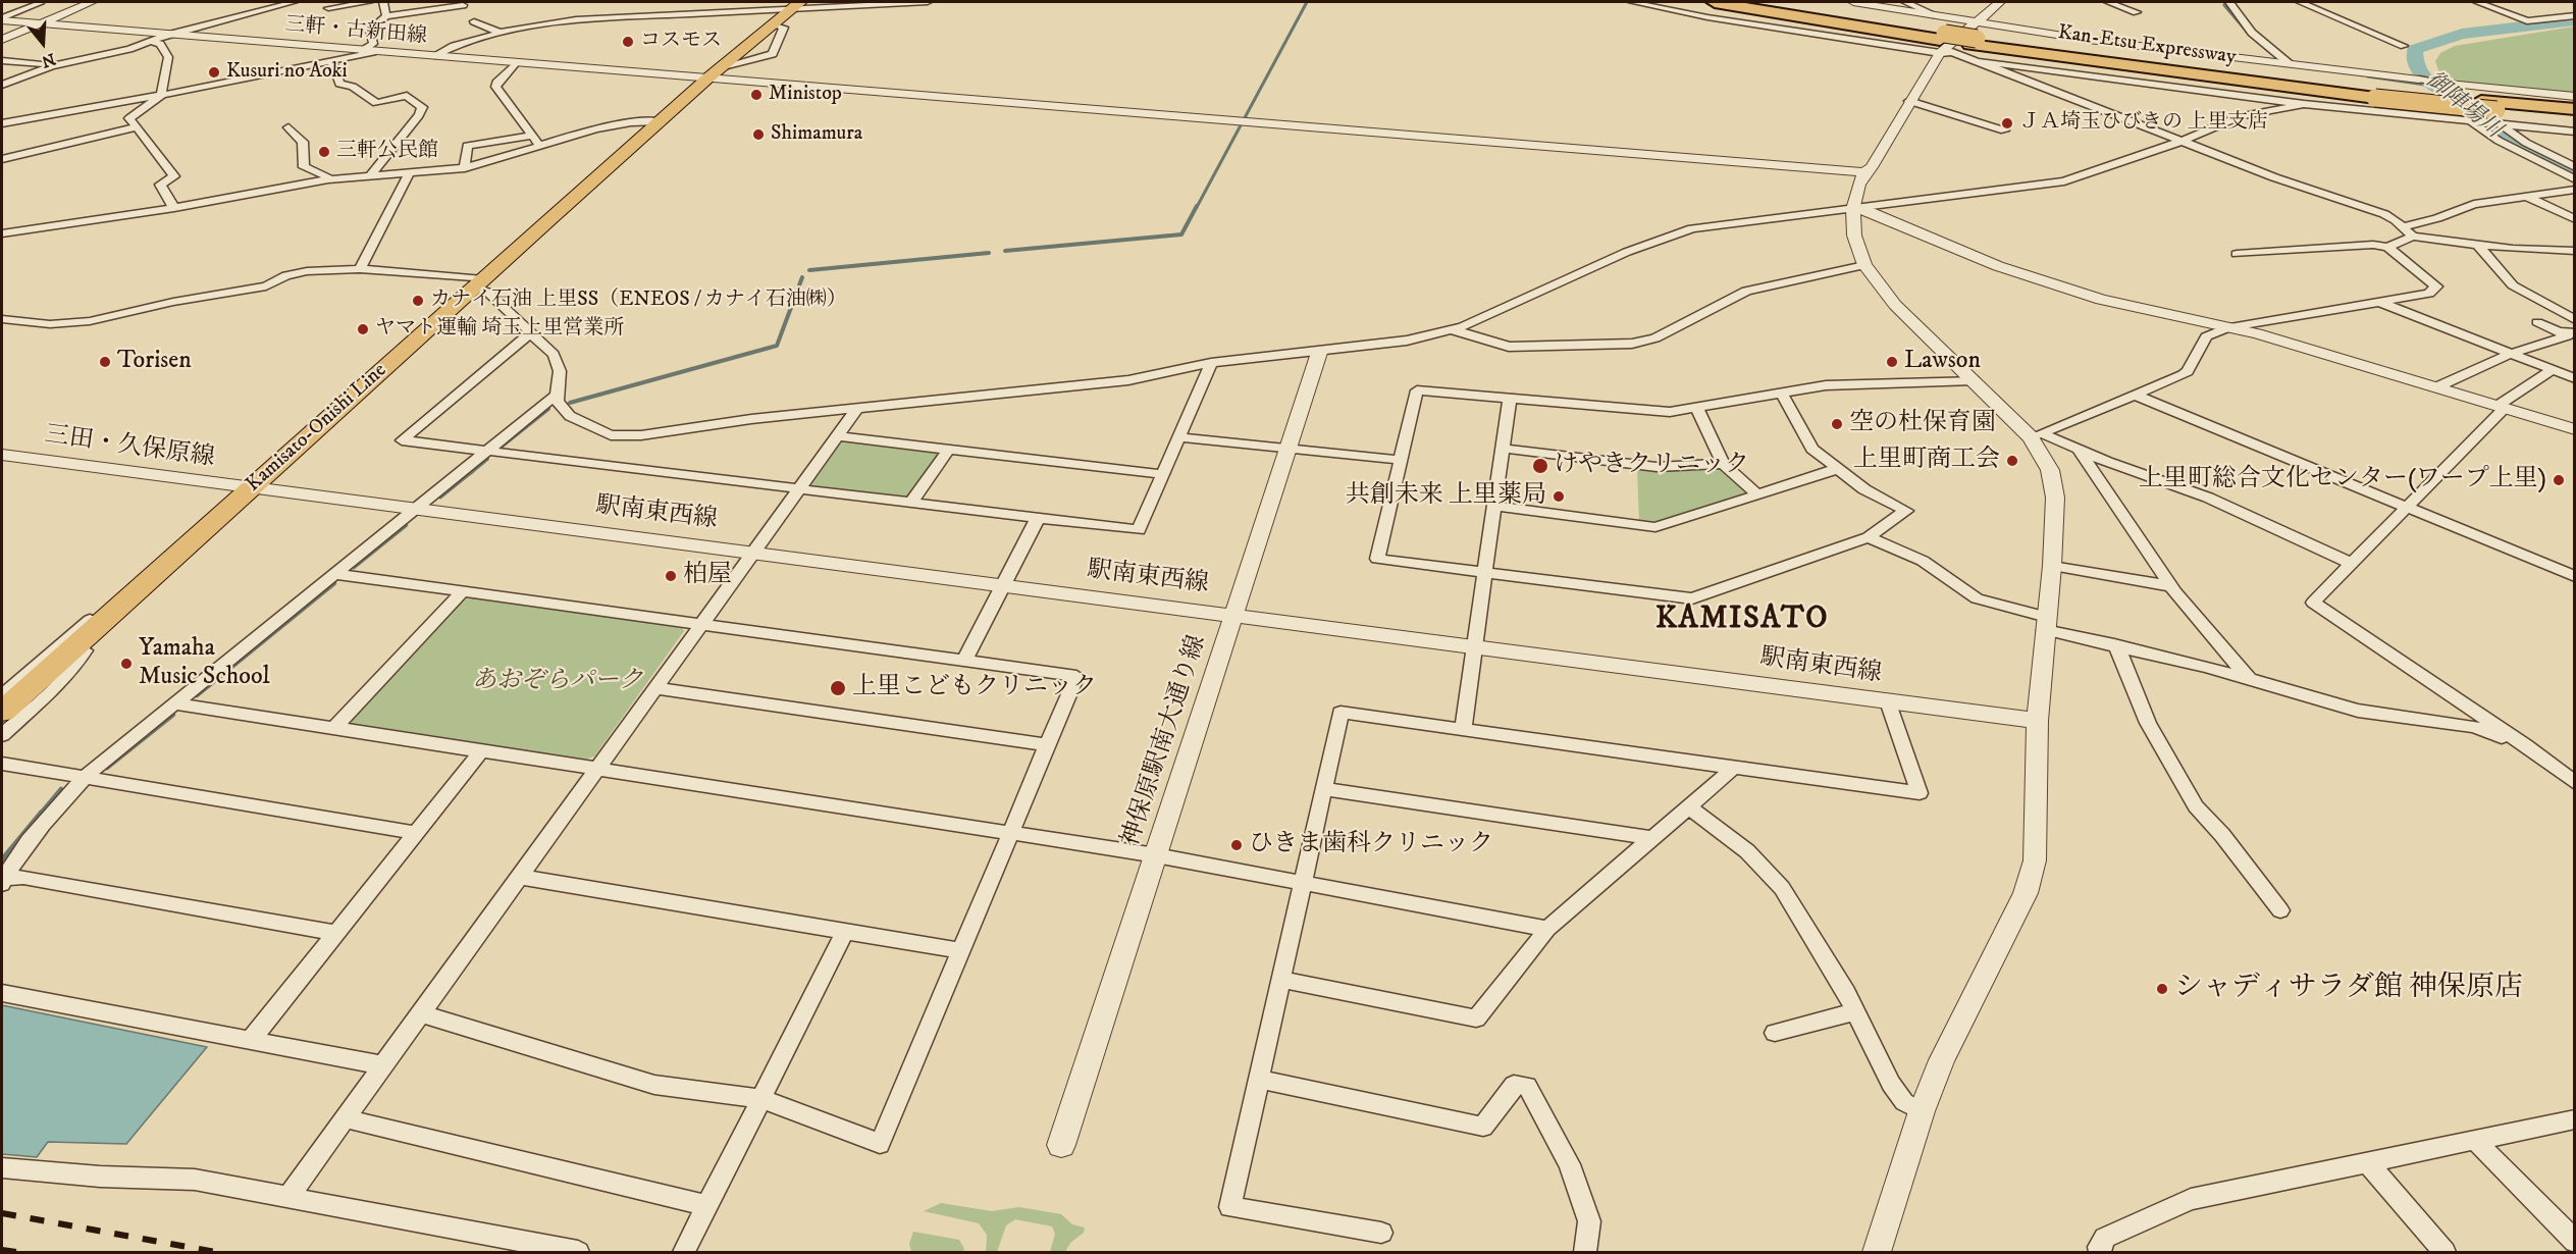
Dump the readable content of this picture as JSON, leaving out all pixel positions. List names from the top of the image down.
{
  "streets": {
    "highway": ["Kan-Etsu Expressway"],
    "main road": ["Kamisato-Onishi Line"],
    "street": [
      "三軒・古新田線",
      "三田・久保原線",
      "駅南東西線",
      "神保原駅南大通り線"
    ]
  },
  "crossings": [
    ["三軒・古新田線", "Kamisato-Onishi Line"],
    ["Kamisato-Onishi Line", "三田・久保原線"],
    ["Kamisato-Onishi Line", "駅南東西線"],
    ["三田・久保原線", "駅南東西線"],
    ["駅南東西線", "神保原駅南大通り線"]
  ],
  "districts": ["KAMISATO"],
  "water": ["御陣場川"],
  "parks": ["あおぞらパーク"],
  "places": [
    "コスモス",
    "Kusuri no Aoki",
    "Ministop",
    "ＪＡ埼玉ひびきの 上里支店",
    "Shimamura",
    "三軒公民館",
    "カナイ石油 上里SS（ENEOS / カナイ石油㈱）",
    "ヤマト運輸 埼玉上里営業所",
    "Torisen",
    "Lawson",
    "空の杜保育園",
    "上里町商工会",
    "けやきクリニック",
    "上里町総合文化センター(ワープ上里)",
    "共創未来 上里薬局",
    "柏屋",
    "Yamaha Music School",
    "上里こどもクリニック",
    "ひきま歯科クリニック",
    "シャディサラダ館 神保原店"
  ],
  "north": "bottom"
}
